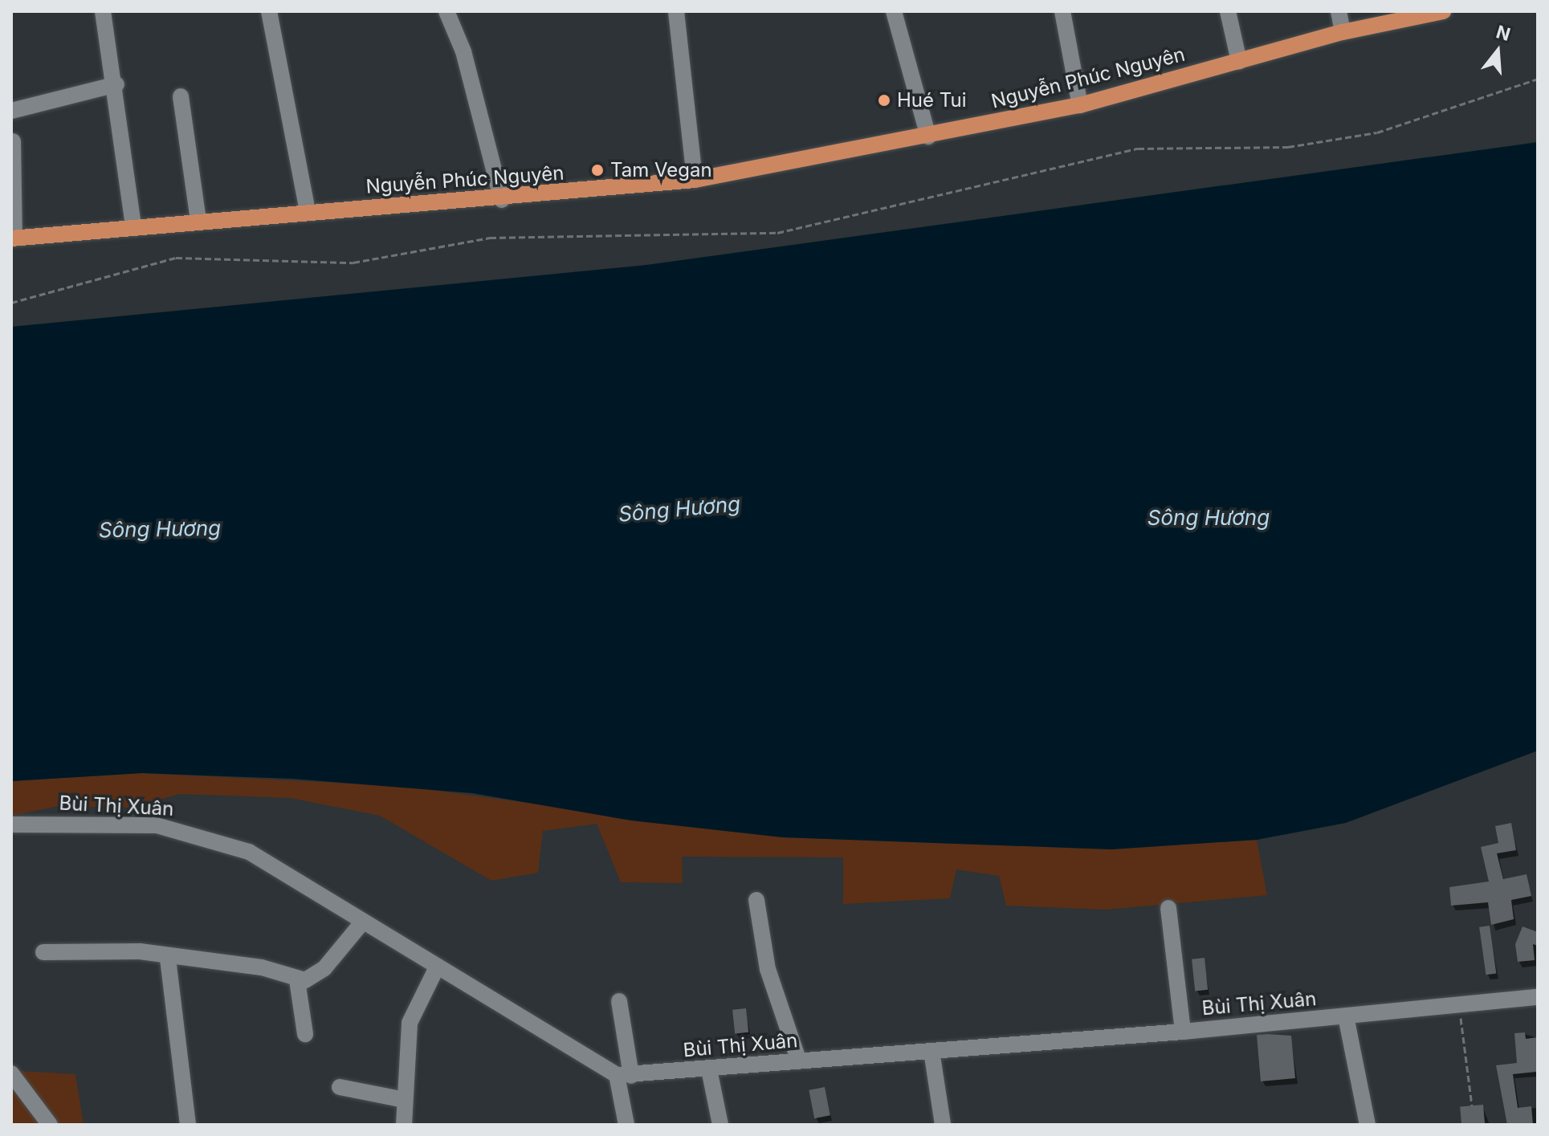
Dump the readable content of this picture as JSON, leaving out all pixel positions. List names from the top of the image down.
{
  "streets": {
    "main road": ["Nguyễn Phúc Nguyên"],
    "street": ["Bùi Thị Xuân"]
  },
  "water": ["Sông Hương"],
  "places": ["Hué Tui", "Tam Vegan"],
  "north": "top"
}
